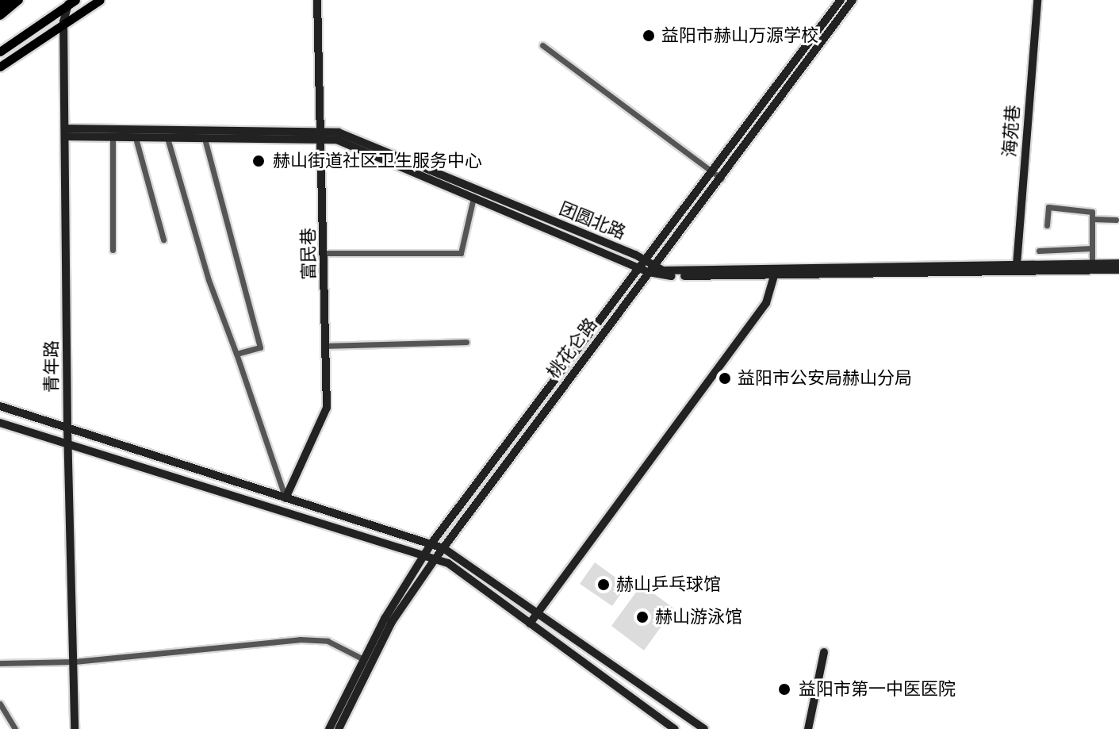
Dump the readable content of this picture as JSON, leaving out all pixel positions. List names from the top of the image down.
{
  "streets": {
    "main road": [
      "海苑巷",
      "团圆北路",
      "富民巷",
      "桃花仑路",
      "青年路"
    ]
  },
  "crossings": [
    ["海苑巷", "团圆北路"],
    ["团圆北路", "富民巷"],
    ["团圆北路", "桃花仑路"],
    ["团圆北路", "青年路"]
  ],
  "places": [
    "益阳市赫山万源学校",
    "赫山街道社区卫生服务中心",
    "益阳市公安局赫山分局",
    "赫山乒乓球馆",
    "赫山游泳馆",
    "益阳市第一中医医院"
  ]
}
